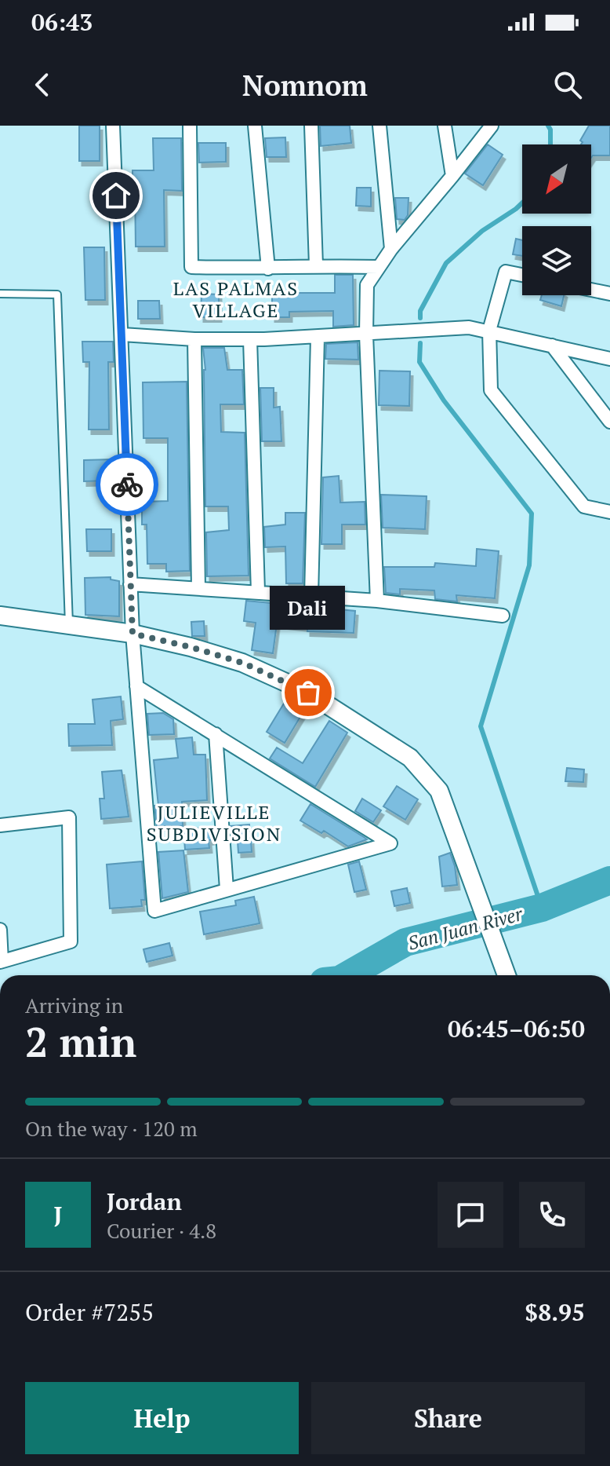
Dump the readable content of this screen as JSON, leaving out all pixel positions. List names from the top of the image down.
{
  "districts": ["LAS PALMAS VILLAGE", "JULIEVILLE SUBDIVISION"],
  "water": ["San Juan River"],
  "places": ["Dali"],
  "north": "bottom left",
  "page": {
    "status": "06:43",
    "header": "Nomnom",
    "bubble": "Dali",
    "heading": ["2 min", "Arriving in", "06:45–06:50"],
    "panel": [
      "Jordan",
      "Courier · 4.8",
      "Order #7255",
      "$8.95"
    ],
    "bar": "On the way · 120 m",
    "round": "J",
    "buttons": ["Help", "Share"]
  }
}
